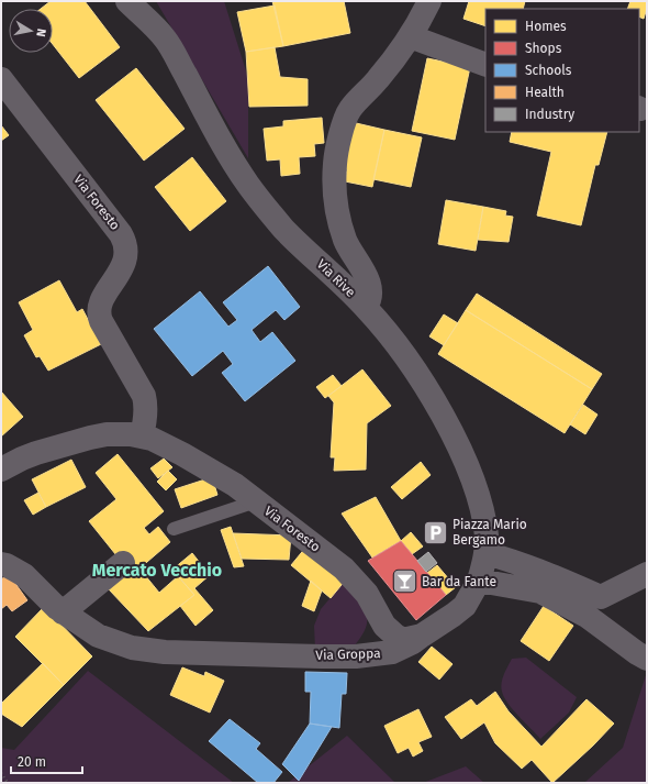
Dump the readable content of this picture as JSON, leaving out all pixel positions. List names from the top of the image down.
{
  "streets": {
    "street": ["Via Foresto", "Via Rive", "Via Groppa"]
  },
  "crossings": [
    ["Via Foresto", "Via Groppa"],
    ["Via Rive", "Via Groppa"]
  ],
  "districts": ["Mercato Vecchio"],
  "places": {
    "parking": ["Piazza Mario Bergamo"],
    "bar": ["Bar da Fante"]
  },
  "legend": [
    "Homes",
    "Shops",
    "Schools",
    "Health",
    "Industry"
  ],
  "scale_bar": "20 m",
  "north": "right"
}
